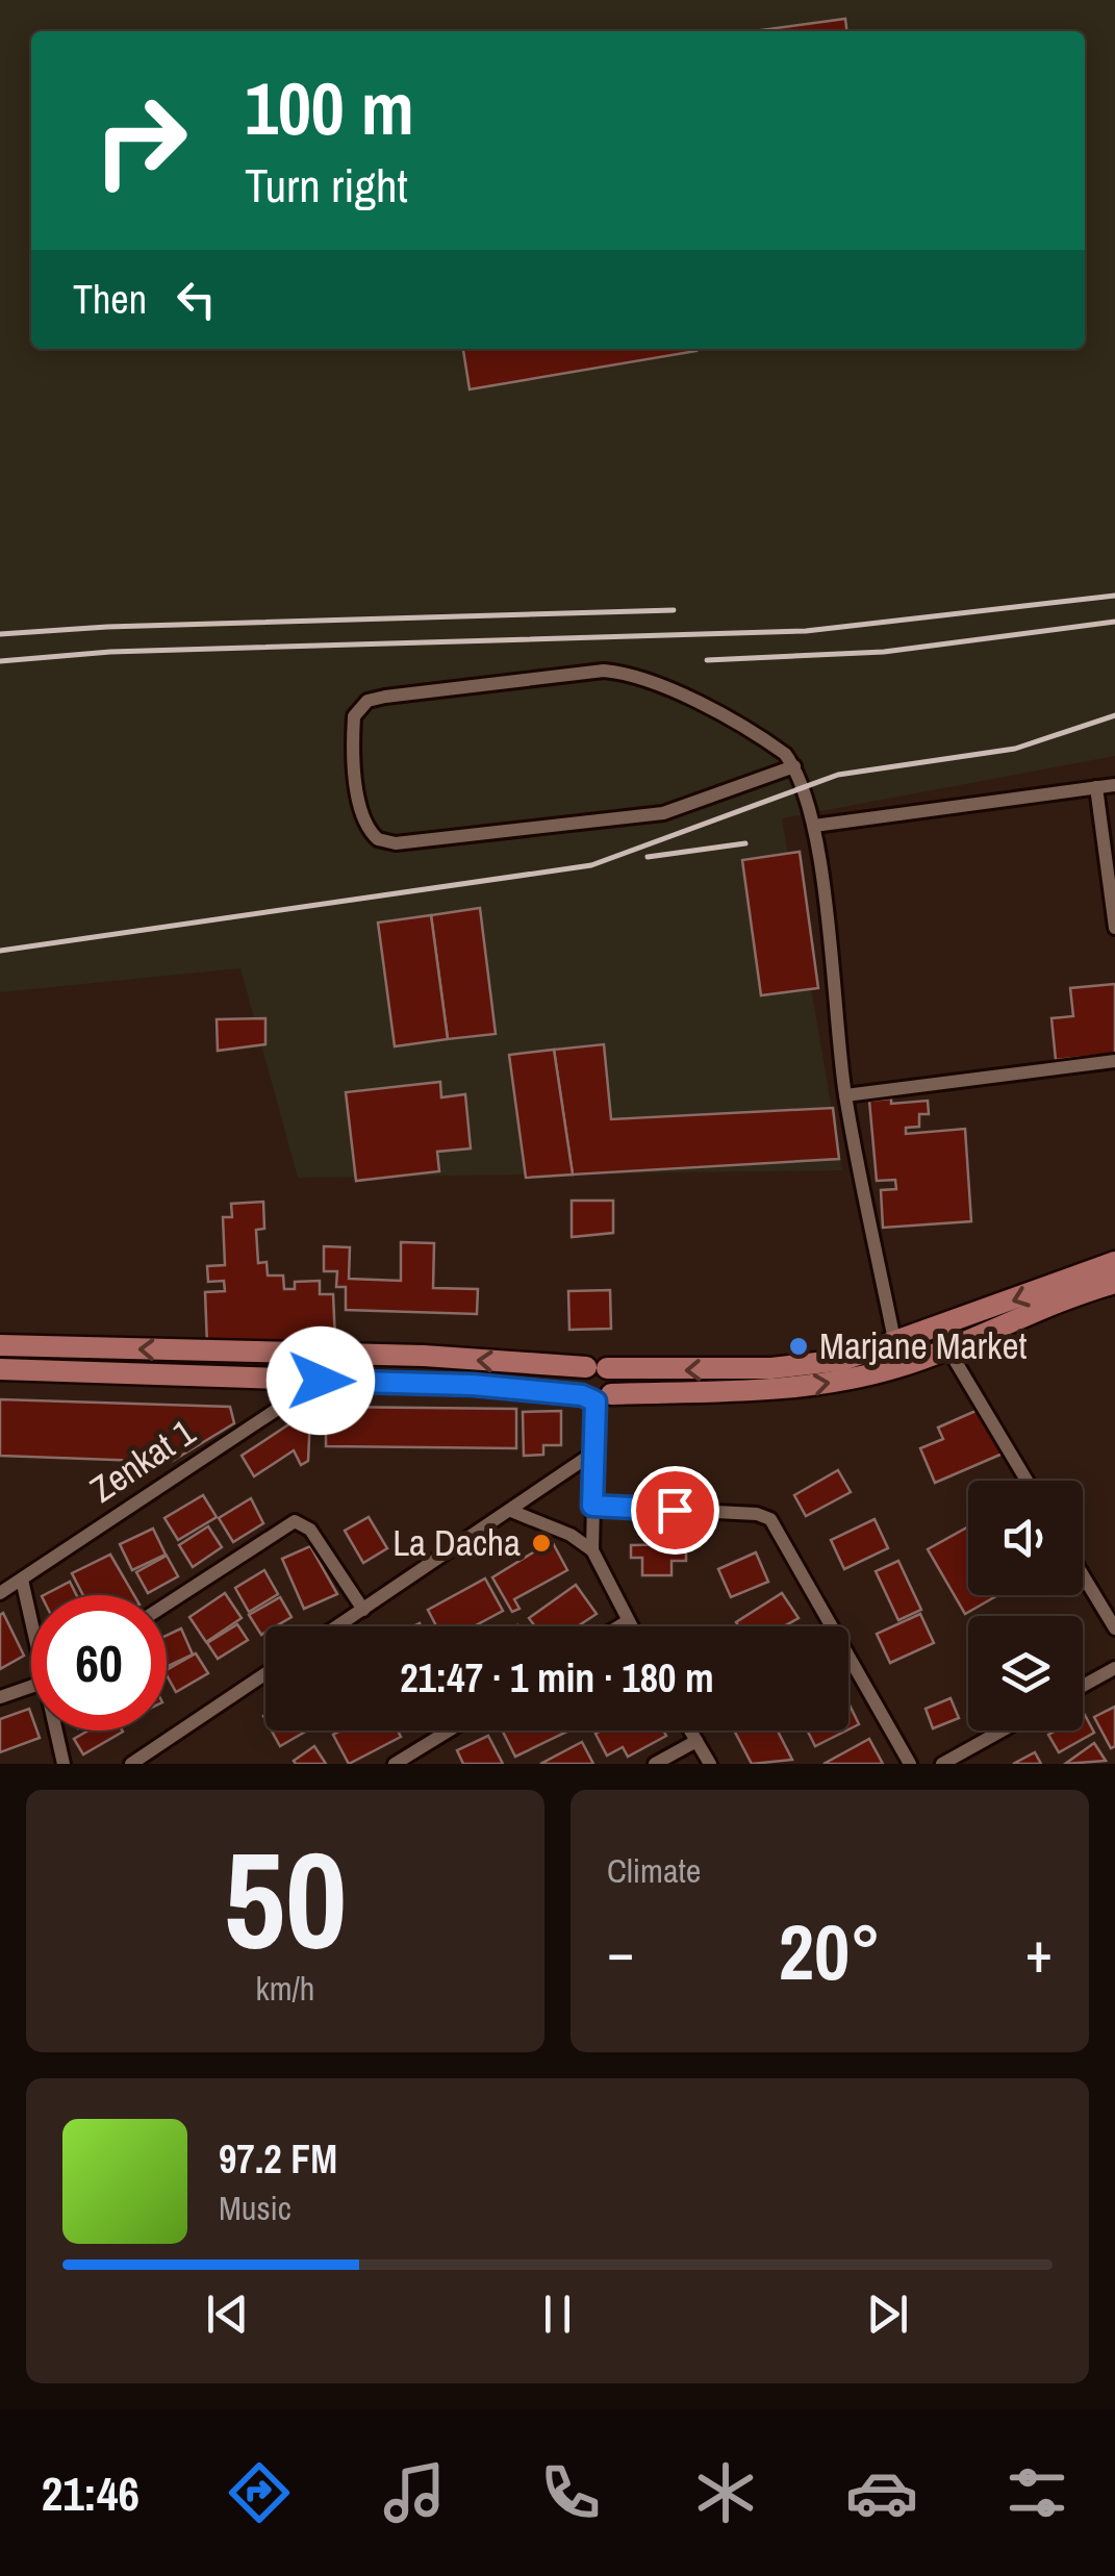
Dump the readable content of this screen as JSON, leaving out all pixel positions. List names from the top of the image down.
{
  "streets": {
    "street": ["Zenkat 1"]
  },
  "places": ["Marjane Market", "La Dacha"],
  "page": {
    "turn": ["100 m", "Turn right"],
    "then": "Then",
    "limit": "60",
    "trip": "21:47 · 1 min · 180 m",
    "tile": [
      ["50", "km/h"],
      "Climate"
    ],
    "heat": ["−", "20°", "+"],
    "song": ["97.2 FM", "Music"],
    "tabs": "21:46"
  }
}
